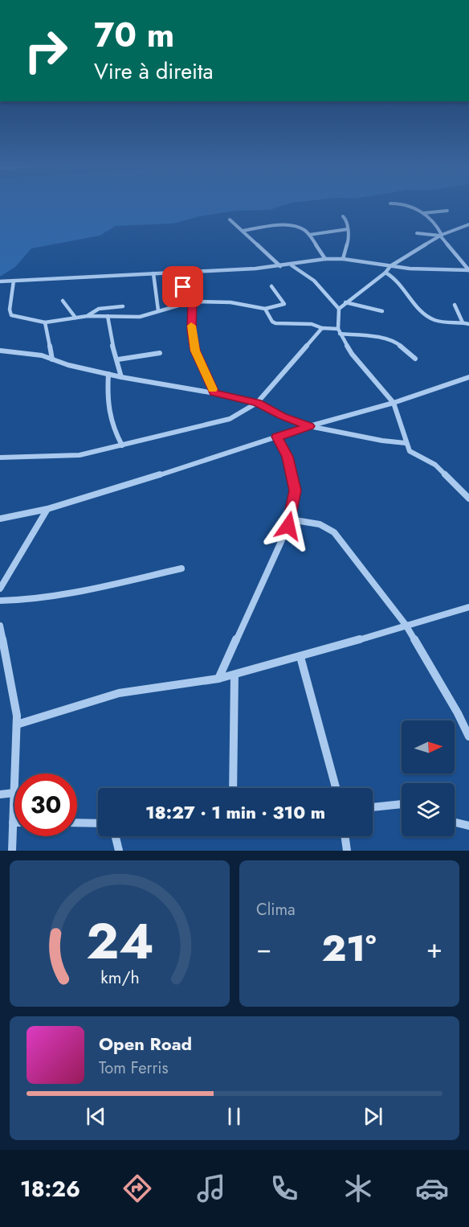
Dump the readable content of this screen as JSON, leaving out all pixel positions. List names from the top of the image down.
{
  "north": "right",
  "page": {
    "turn": ["70 m", "Vire à direita"],
    "limit": "30",
    "trip": "18:27 · 1 min · 310 m",
    "tile": "Clima",
    "heat": ["−", "21°", "+"],
    "song": ["Open Road", "Tom Ferris"],
    "tabs": "18:26",
    "gauge": ["24", "km/h"]
  }
}
